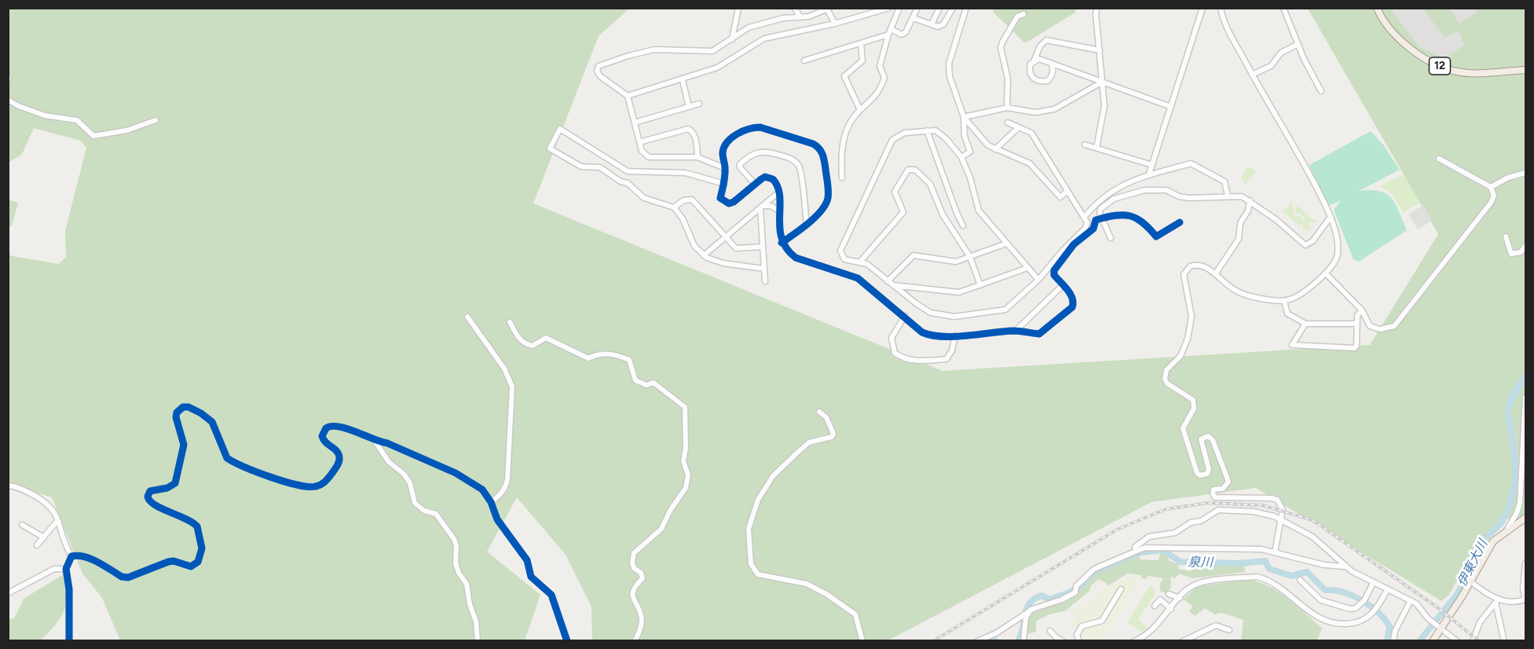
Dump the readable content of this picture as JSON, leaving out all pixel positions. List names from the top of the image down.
{
  "streets": {
    "main road": ["12"]
  },
  "water": ["泉川", "伊東大川"]
}
